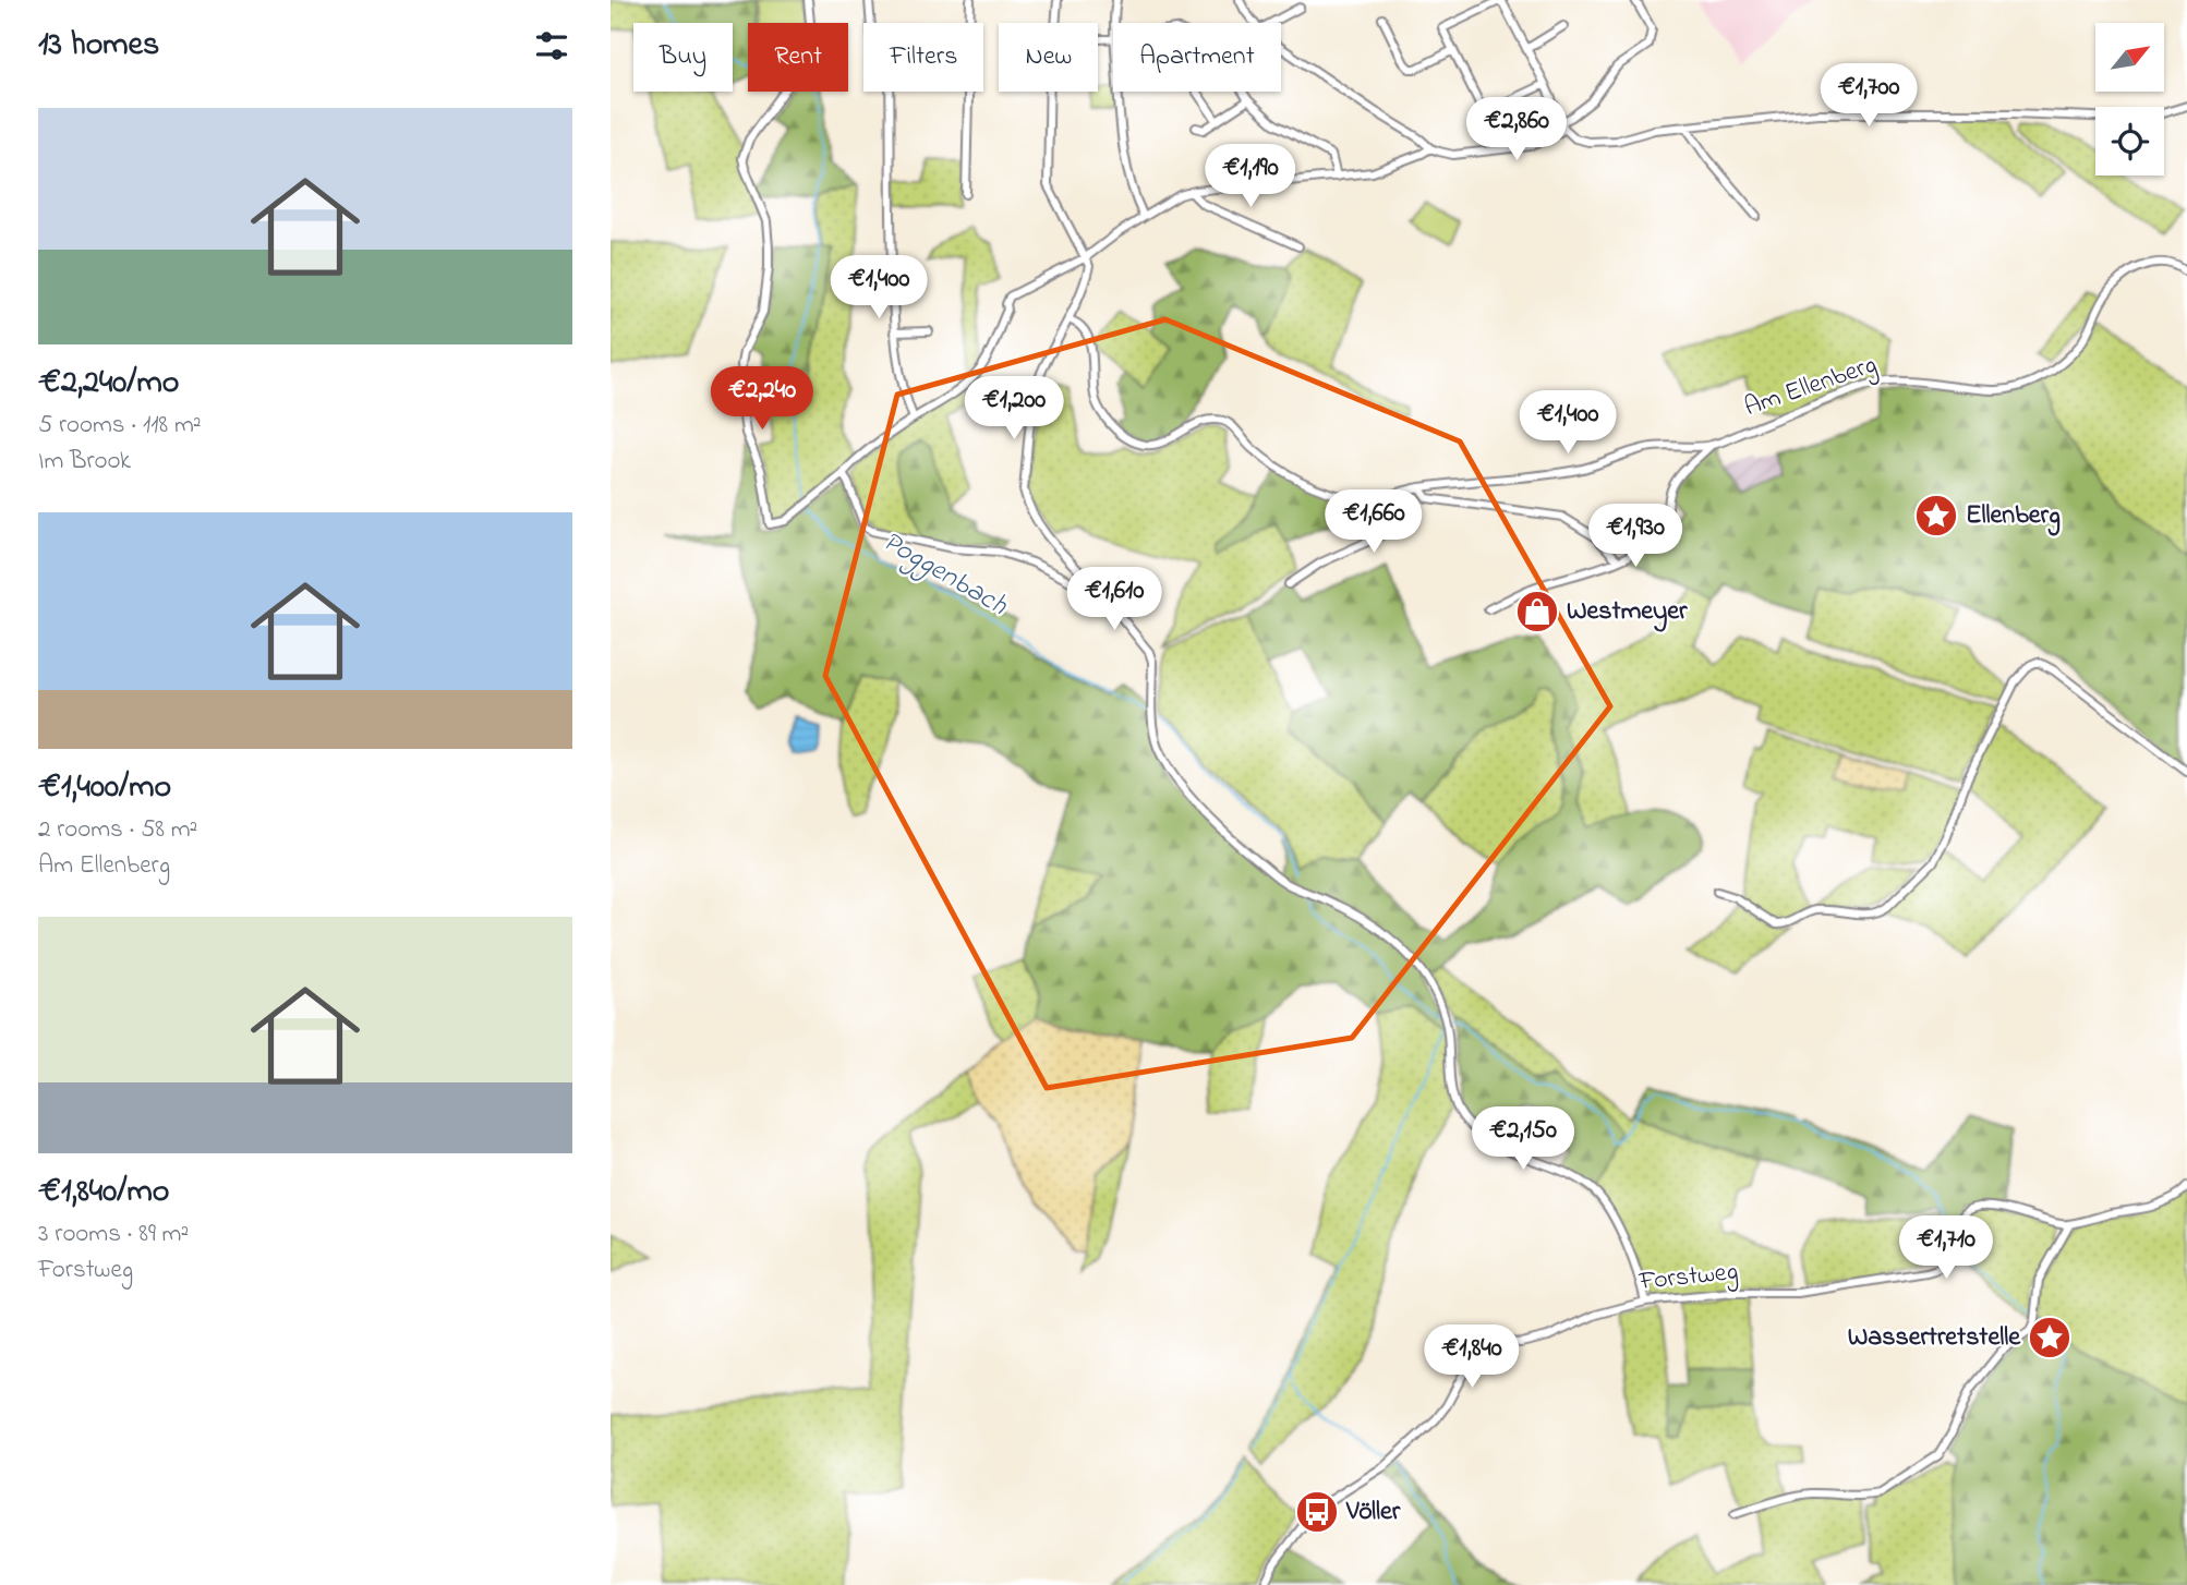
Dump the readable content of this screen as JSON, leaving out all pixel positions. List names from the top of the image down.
{
  "streets": {
    "street": ["Am Ellenberg", "Forstweg"]
  },
  "water": ["Poggenbach"],
  "places": {
    "place": ["Ellenberg", "Wassertretstelle"],
    "shop": ["Westmeyer"],
    "bus stop": ["Völler"]
  },
  "north": "top right",
  "page": {
    "heading": "13 homes",
    "chip": [
      "Buy",
      "Rent",
      "Filters",
      "New",
      "Apartment"
    ],
    "price": [
      "€1,700",
      "€2,860",
      "€1,190",
      "€1,400",
      "€2,240",
      "€1,200",
      "€1,400",
      "€1,660",
      "€1,930",
      "€1,610",
      "€2,150",
      "€1,710",
      "€1,840"
    ],
    "list": [
      {
        "name": "€2,240/mo",
        "note": "5 rooms · 118 m² · Im Brook"
      },
      {
        "name": "€1,400/mo",
        "note": "2 rooms · 58 m² · Am Ellenberg"
      },
      {
        "name": "€1,840/mo",
        "note": "3 rooms · 89 m² · Forstweg"
      }
    ]
  }
}
